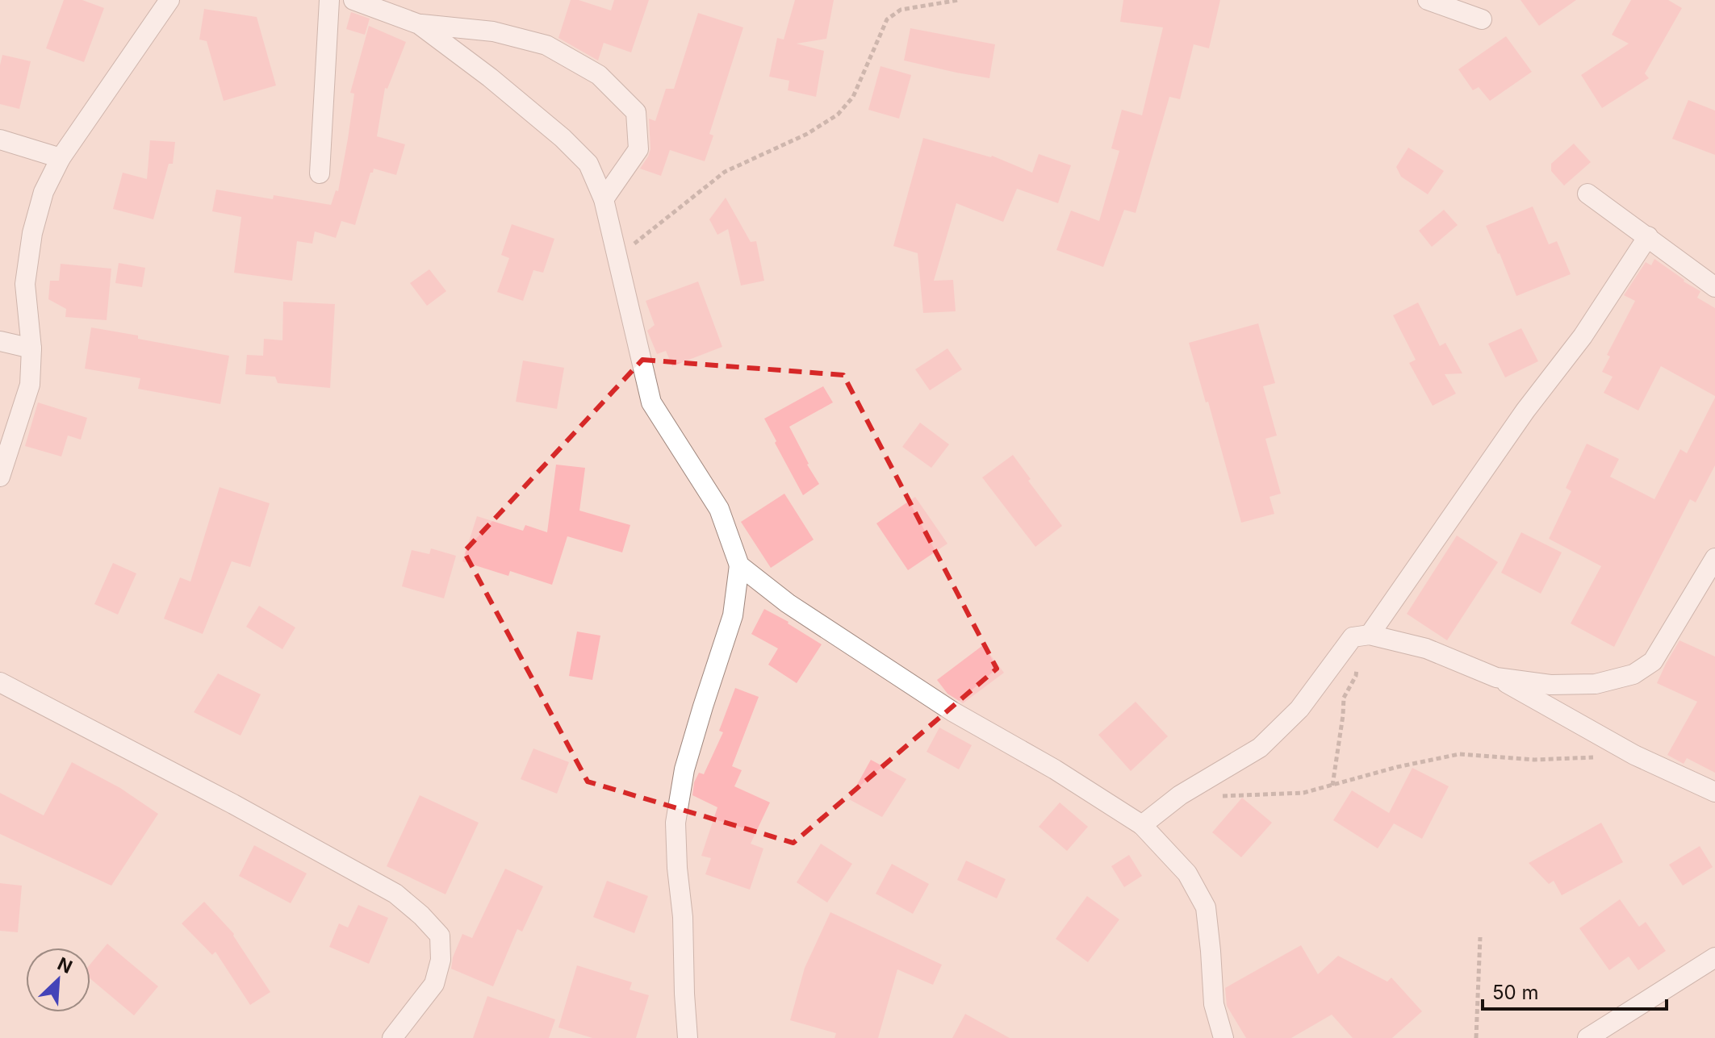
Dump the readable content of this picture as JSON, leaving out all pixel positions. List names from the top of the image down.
{
  "scale_bar": "50 m",
  "north": "top right"
}
